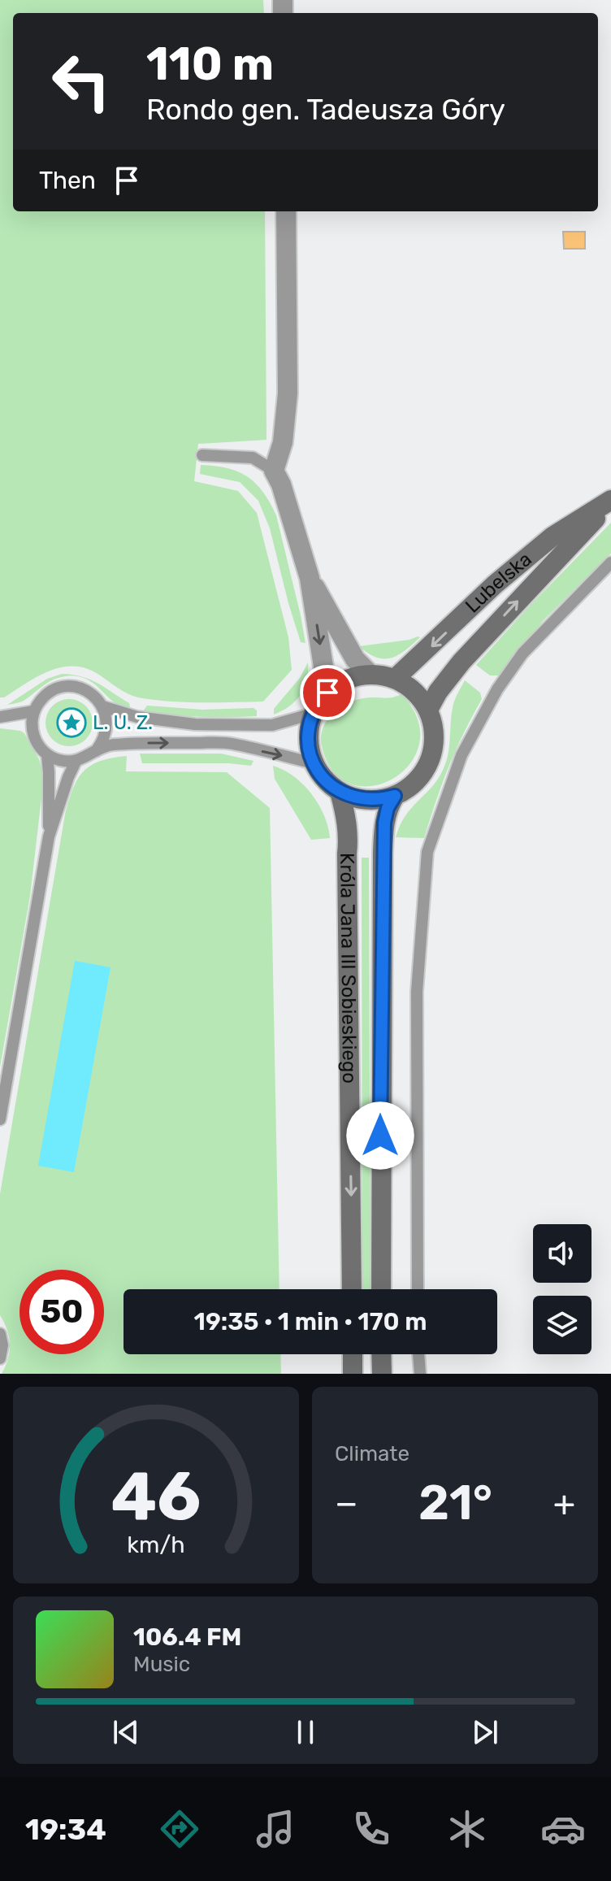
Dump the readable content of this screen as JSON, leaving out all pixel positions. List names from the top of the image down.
{
  "streets": {
    "main road": ["Lubelska", "Króla Jana III Sobieskiego"]
  },
  "crossings": [
    ["Lubelska", "Króla Jana III Sobieskiego"]
  ],
  "places": {
    "place": ["L. U. Z."]
  },
  "page": {
    "turn": ["110 m", "Rondo gen. Tadeusza Góry"],
    "then": "Then",
    "limit": "50",
    "trip": "19:35 · 1 min · 170 m",
    "tile": "Climate",
    "heat": ["−", "21°", "+"],
    "song": ["106.4 FM", "Music"],
    "tabs": "19:34",
    "gauge": ["46", "km/h"]
  }
}
